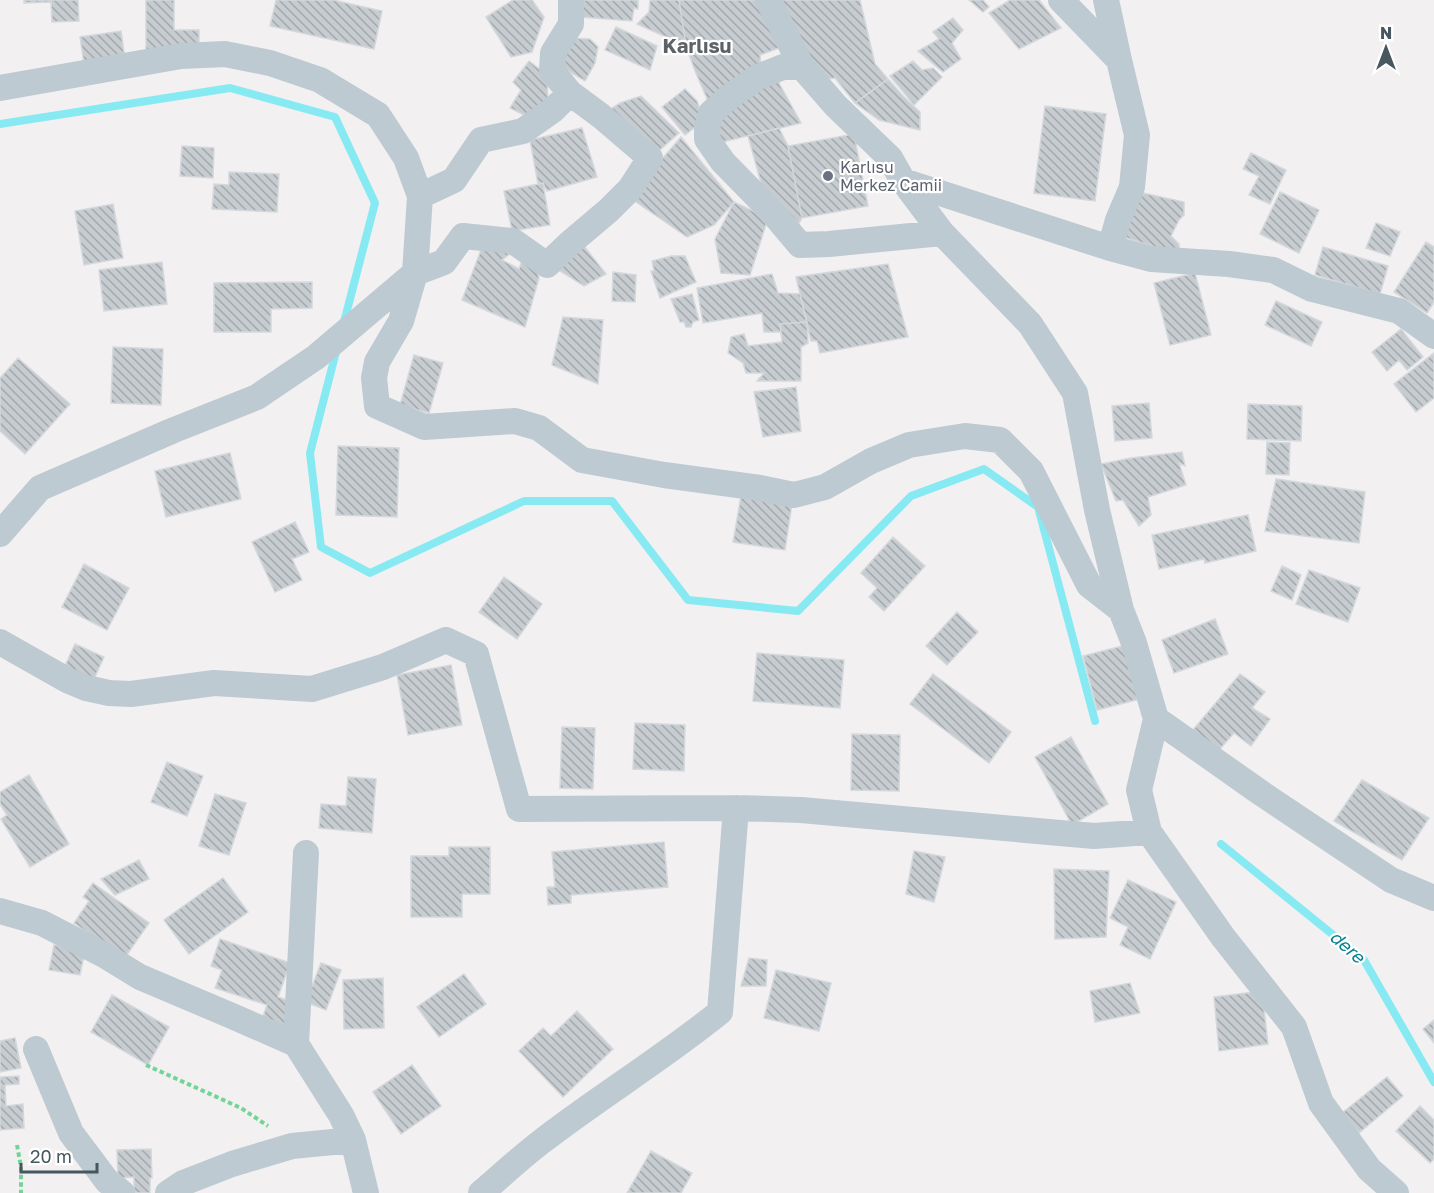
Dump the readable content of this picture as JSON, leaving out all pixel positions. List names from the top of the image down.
{
  "districts": ["Karlısu"],
  "water": ["dere"],
  "places": ["Karlısu Merkez Camii"],
  "scale_bar": "20 m",
  "north": "top"
}
